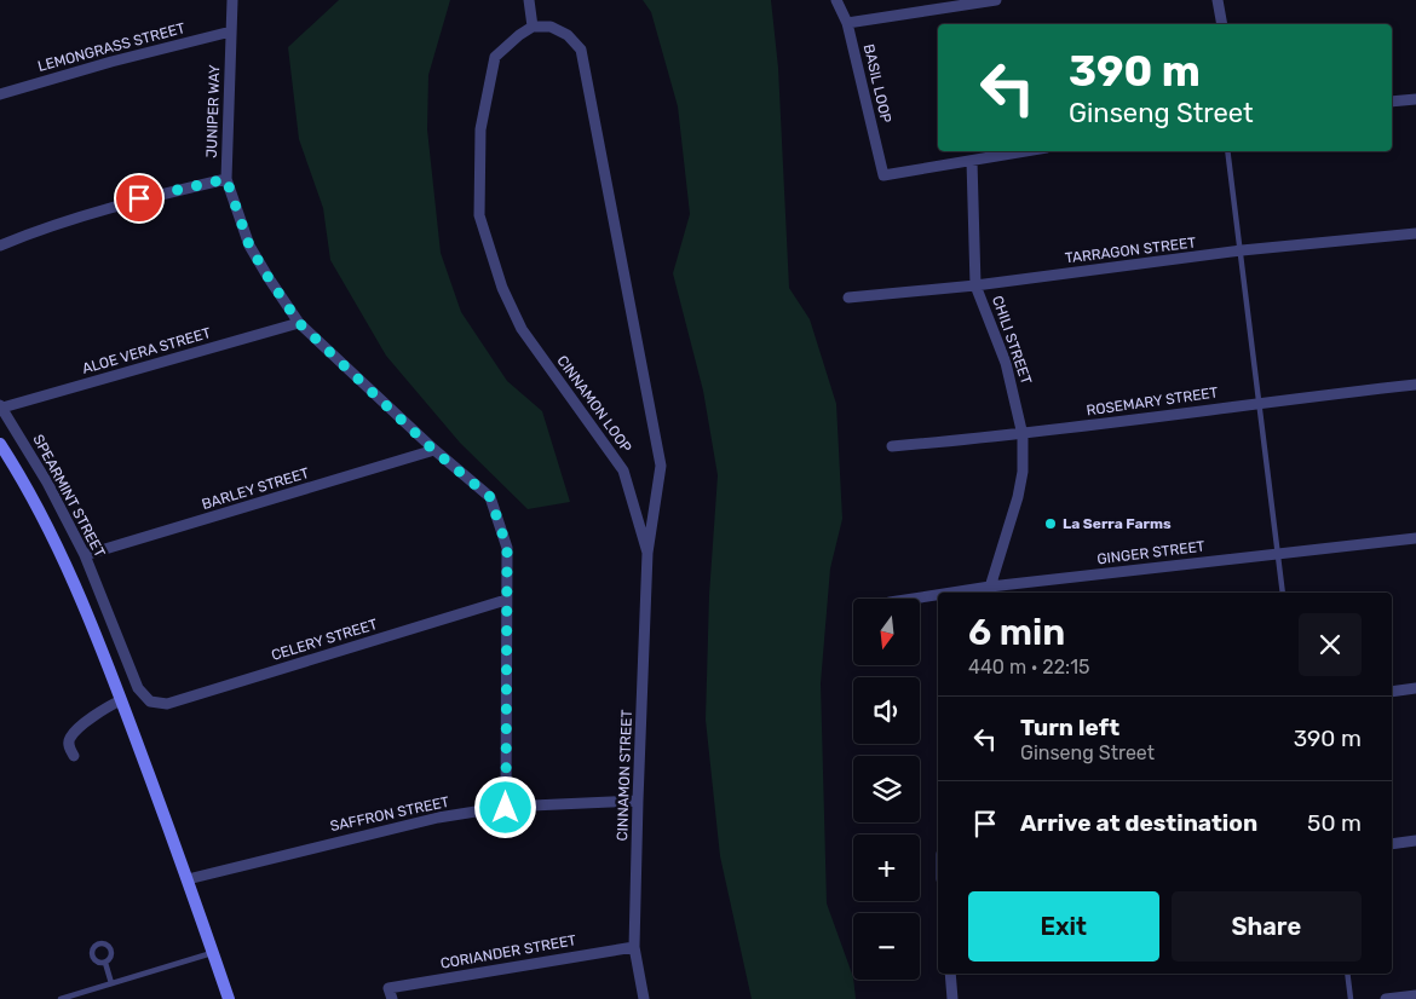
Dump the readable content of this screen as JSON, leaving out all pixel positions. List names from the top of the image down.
{
  "streets": {
    "street": [
      "LEMONGRASS STREET",
      "BASIL LOOP",
      "JUNIPER WAY",
      "TARRAGON STREET",
      "CHILI STREET",
      "ALOE VERA STREET",
      "ROSEMARY STREET",
      "CINNAMON LOOP",
      "BARLEY STREET",
      "SPEARMINT STREET",
      "GINGER STREET",
      "CELERY STREET",
      "CINNAMON STREET",
      "SAFFRON STREET",
      "CORIANDER STREET"
    ]
  },
  "crossings": [
    ["LEMONGRASS STREET", "JUNIPER WAY"],
    ["BASIL LOOP", "CHILI STREET"],
    ["JUNIPER WAY", "ALOE VERA STREET"],
    ["JUNIPER WAY", "BARLEY STREET"],
    ["JUNIPER WAY", "CELERY STREET"],
    ["JUNIPER WAY", "SAFFRON STREET"],
    ["TARRAGON STREET", "CHILI STREET"],
    ["CHILI STREET", "ROSEMARY STREET"],
    ["CHILI STREET", "GINGER STREET"],
    ["ALOE VERA STREET", "SPEARMINT STREET"],
    ["CINNAMON LOOP", "CINNAMON STREET"],
    ["BARLEY STREET", "SPEARMINT STREET"],
    ["SPEARMINT STREET", "CELERY STREET"],
    ["CINNAMON STREET", "SAFFRON STREET"],
    ["CINNAMON STREET", "CORIANDER STREET"]
  ],
  "places": ["La Serra Farms"],
  "north": "bottom",
  "page": {
    "turn": ["390 m", "Ginseng Street"],
    "heading": ["6 min", "440 m · 22:15"],
    "map_buttons": ["+", "−"],
    "list": [
      {
        "name": "Turn left",
        "note": "Ginseng Street",
        "value": "390 m"
      },
      {
        "name": "Arrive at destination",
        "value": "50 m"
      }
    ],
    "buttons": ["Exit", "Share"]
  }
}
